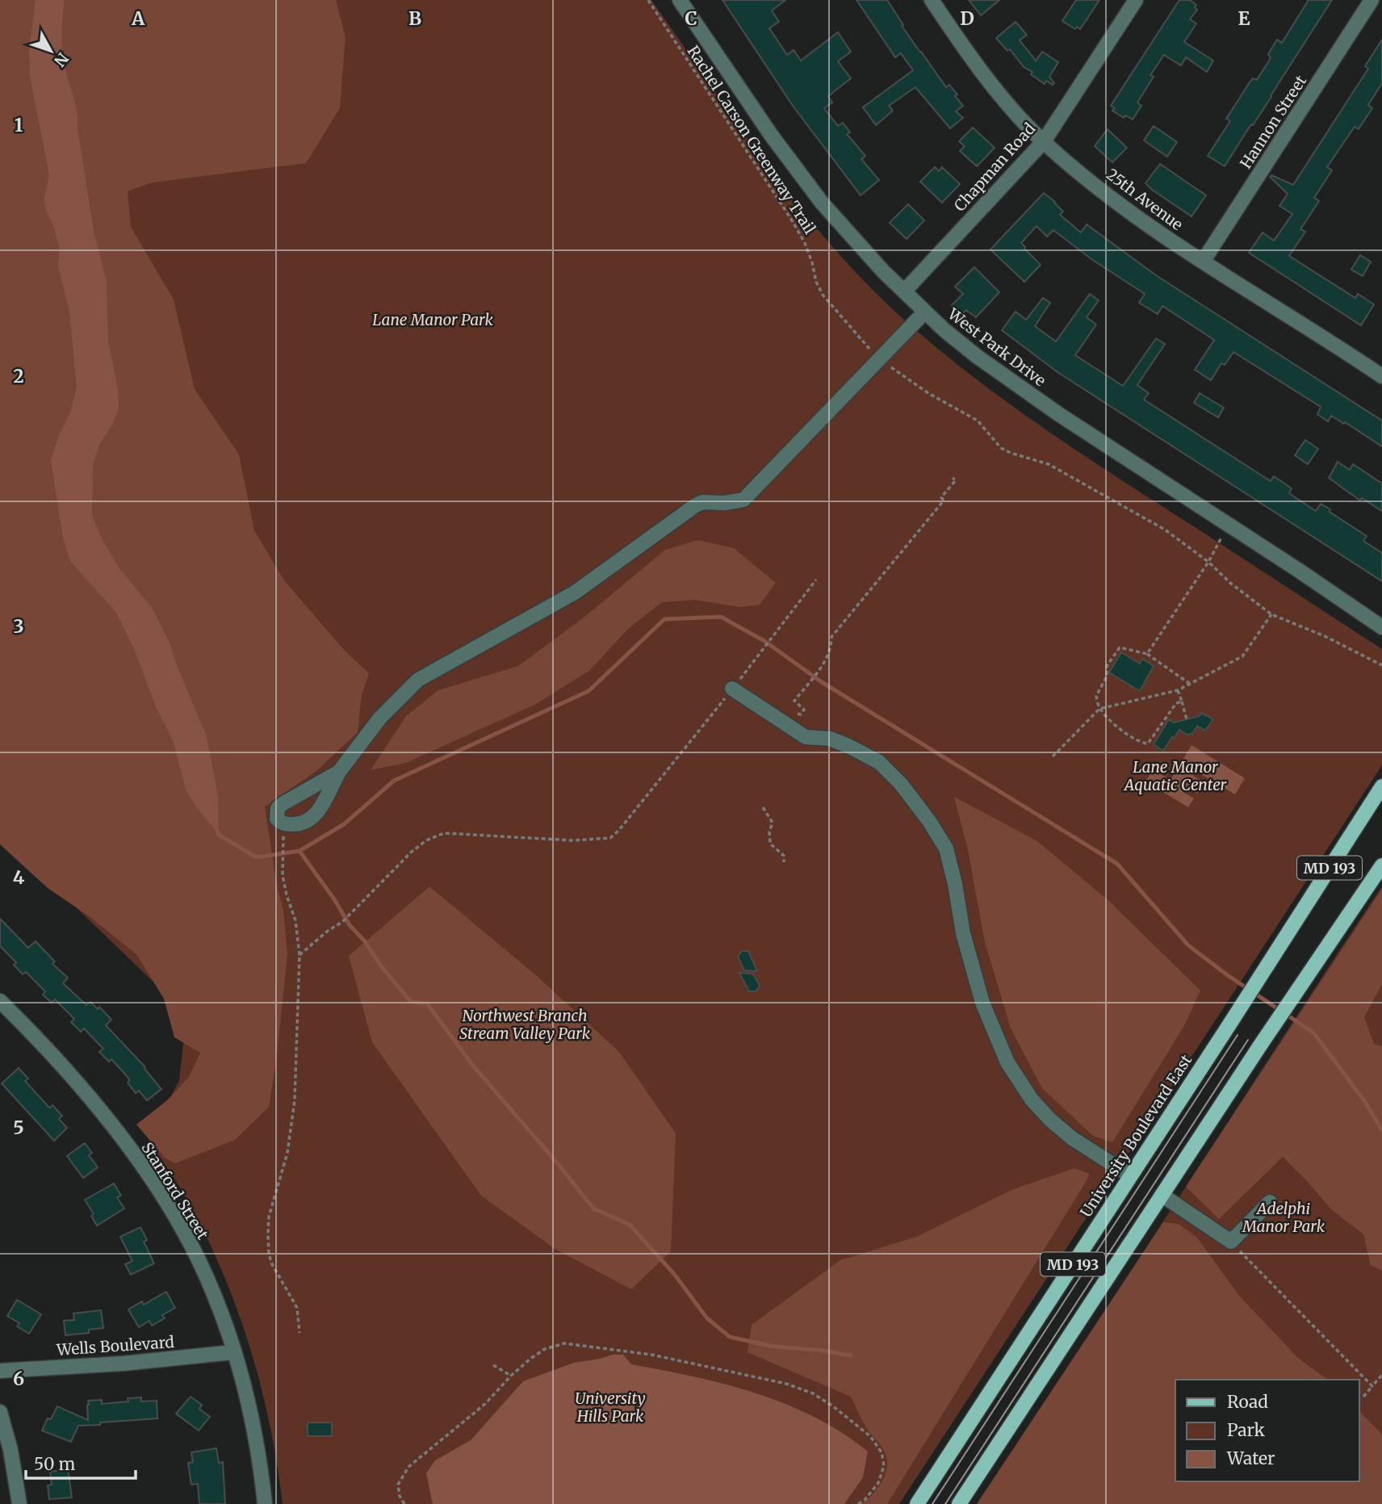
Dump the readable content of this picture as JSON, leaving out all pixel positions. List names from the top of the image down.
{
  "streets": {
    "main road": ["MD 193", "University Boulevard East"],
    "street": [
      "Hannon Street",
      "Chapman Road",
      "25th Avenue",
      "West Park Drive",
      "Stanford Street",
      "Wells Boulevard"
    ],
    "path": ["Rachel Carson Greenway Trail"]
  },
  "crossings": [
    ["Hannon Street", "25th Avenue"],
    ["Chapman Road", "25th Avenue"],
    ["Chapman Road", "West Park Drive"],
    ["Stanford Street", "Wells Boulevard"]
  ],
  "parks": [
    "Lane Manor Park",
    "Lane Manor Aquatic Center",
    "Northwest Branch Stream Valley Park",
    "Adelphi Manor Park",
    "University Hills Park"
  ],
  "legend": ["Road", "Park", "Water"],
  "scale_bar": "50 m",
  "north": "bottom right",
  "grid": {
    "columns": [
      "A",
      "B",
      "C",
      "D",
      "E"
    ],
    "rows": [
      "1",
      "2",
      "3",
      "4",
      "5",
      "6"
    ]
  }
}
